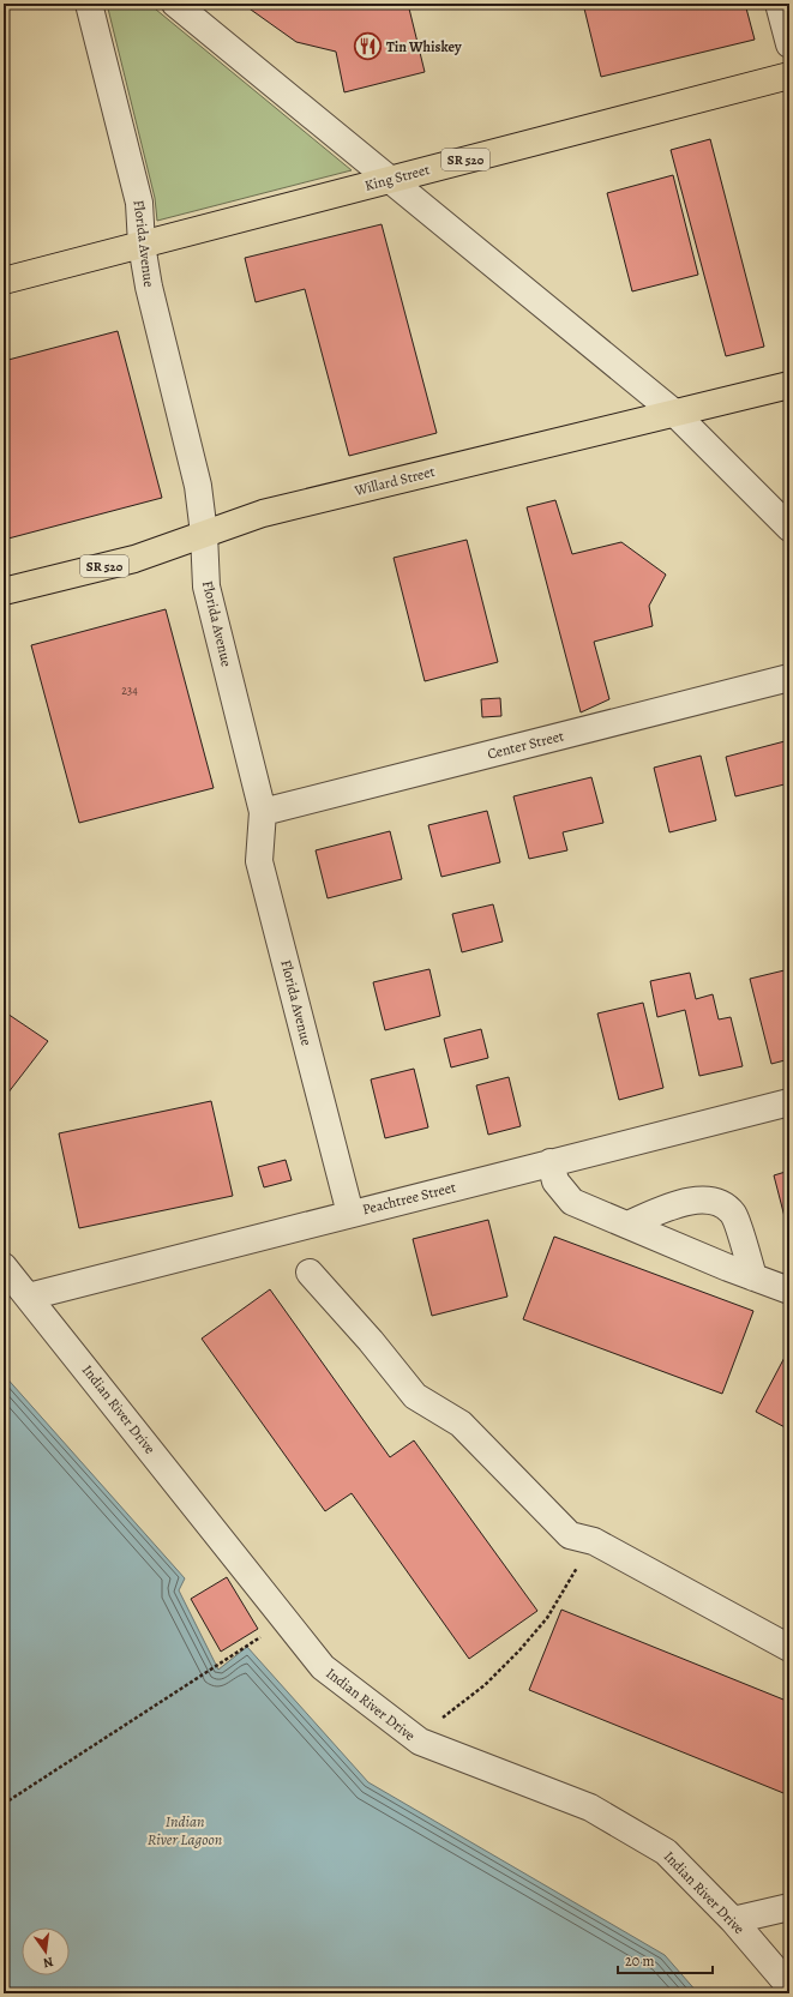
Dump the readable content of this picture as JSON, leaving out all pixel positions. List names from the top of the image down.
{
  "streets": {
    "main road": ["SR 520", "King Street", "Willard Street"],
    "street": [
      "Florida Avenue",
      "Center Street",
      "Peachtree Street",
      "Indian River Drive"
    ]
  },
  "crossings": [
    ["King Street", "Florida Avenue"],
    ["Florida Avenue", "Willard Street"],
    ["Florida Avenue", "Center Street"],
    ["Florida Avenue", "Peachtree Street"],
    ["Peachtree Street", "Indian River Drive"]
  ],
  "water": ["Indian River Lagoon"],
  "places": {
    "restaurant": ["Tin Whiskey"]
  },
  "house_numbers": ["234"],
  "scale_bar": "20 m",
  "north": "bottom"
}
